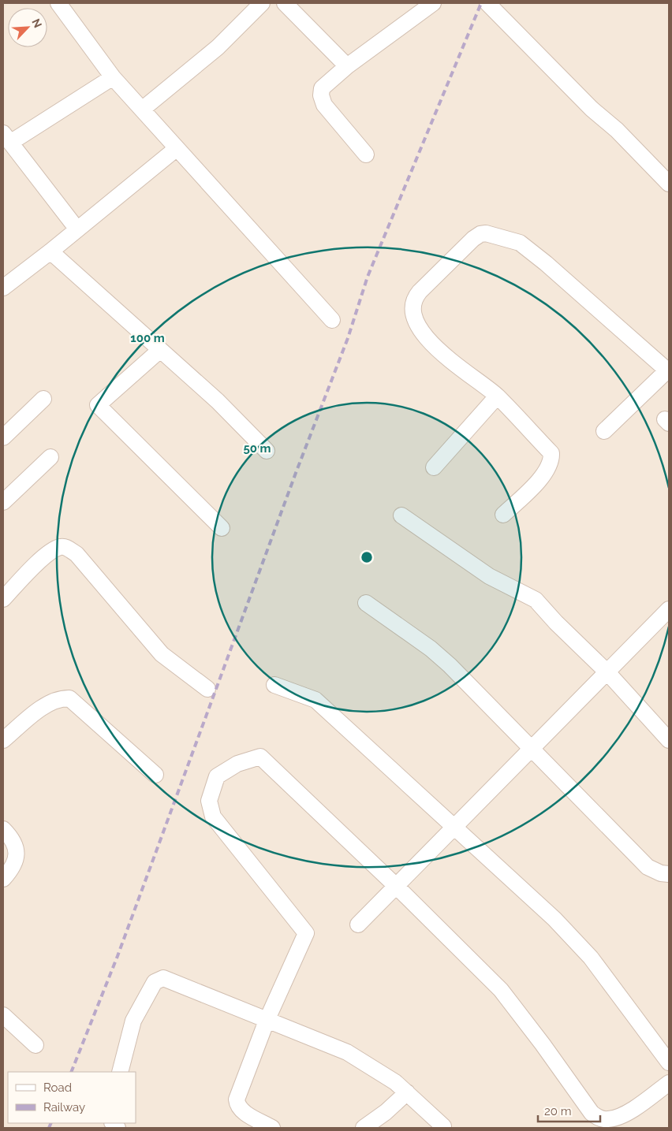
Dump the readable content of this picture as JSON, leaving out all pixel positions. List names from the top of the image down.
{
  "legend": ["Road", "Railway"],
  "scale_bar": "20 m",
  "north": "top right",
  "rings": ["100 m", "50 m"]
}
